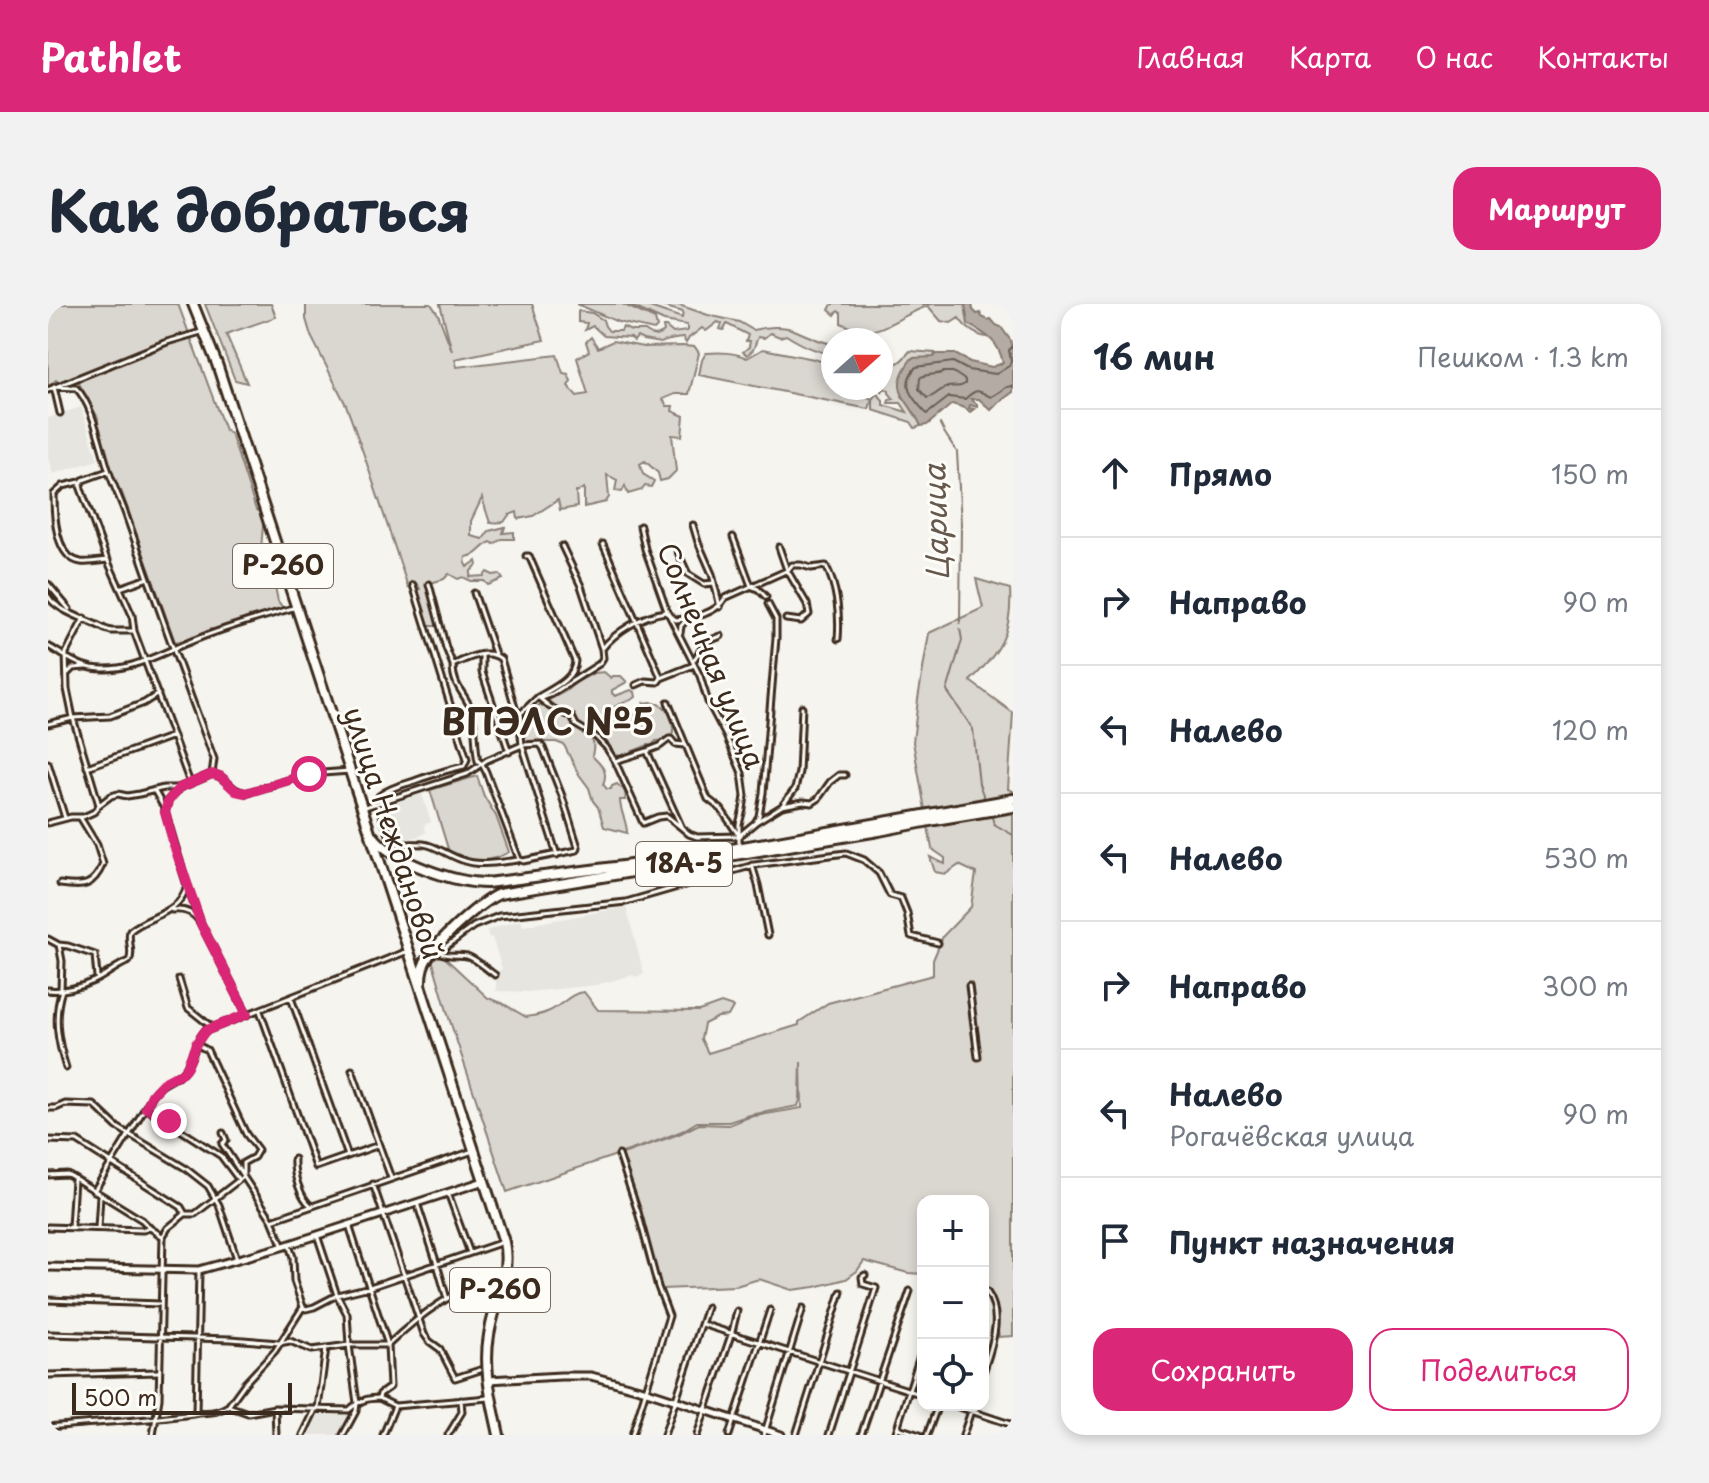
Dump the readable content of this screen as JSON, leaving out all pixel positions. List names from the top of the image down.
{
  "streets": {
    "highway": ["Р-260", "улица Неждановой", "18А-5"],
    "street": ["Солнечная улица"]
  },
  "crossings": [
    ["Р-260", "улица Неждановой"],
    ["Солнечная улица", "18А-5"],
    ["улица Неждановой", "18А-5"]
  ],
  "districts": ["ВПЭЛС №5"],
  "water": ["Царица"],
  "scale_bar": "500 m",
  "north": "right",
  "page": {
    "header": "Pathlet",
    "nav": [
      "Главная",
      "Карта",
      "О нас",
      "Контакты"
    ],
    "title": "Как добраться",
    "buttons": [
      "Маршрут",
      ["Сохранить", "Поделиться"]
    ],
    "heading": ["16 мин", "Пешком · 1.3 km"],
    "list": [
      ["Прямо", "150 m"],
      ["Направо", "90 m"],
      ["Налево", "120 m"],
      ["Налево", "530 m"],
      ["Направо", "300 m"],
      ["Налево", "Рогачёвская улица", "90 m"],
      "Пункт назначения"
    ],
    "map_buttons": ["+", "−"],
    "scale": "500 m"
  }
}
